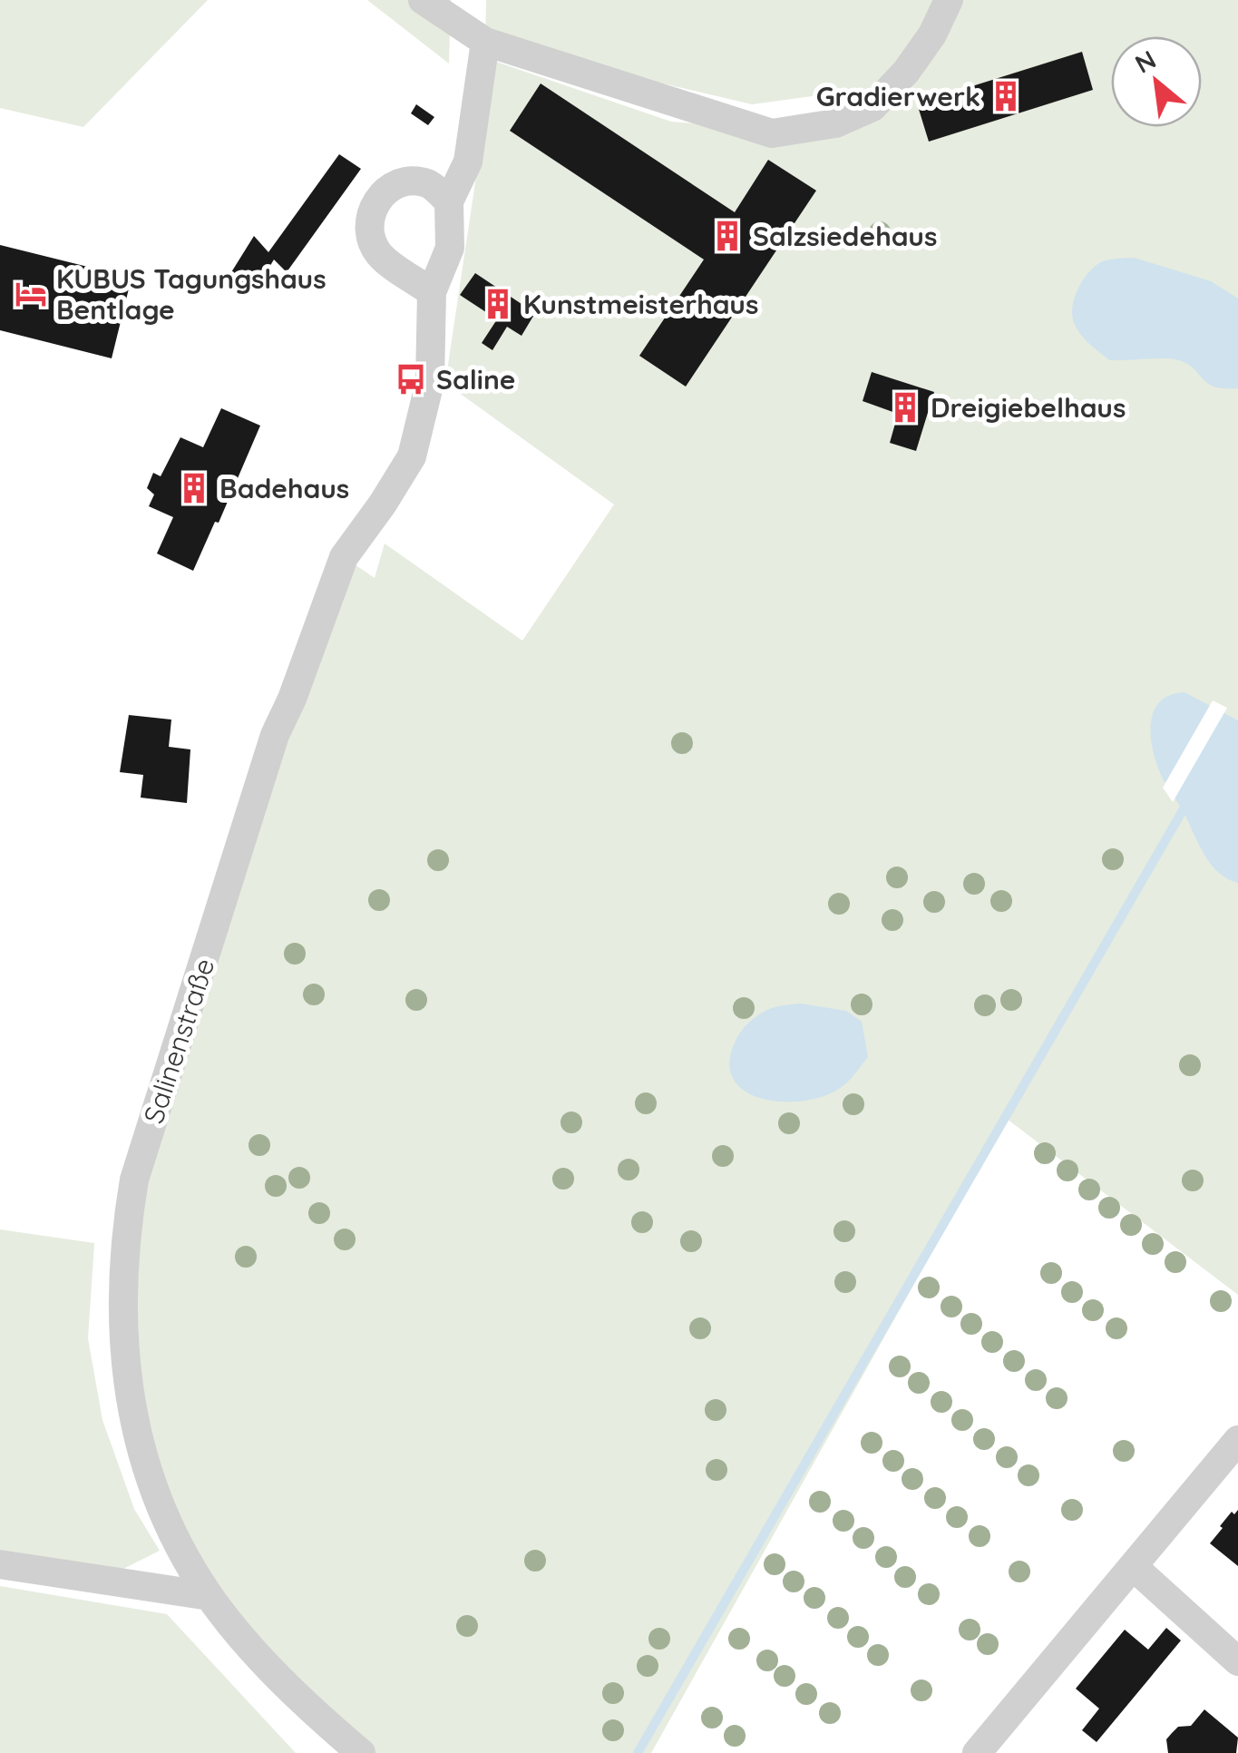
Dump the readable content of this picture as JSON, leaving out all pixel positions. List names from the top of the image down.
{
  "streets": {
    "street": ["Salinenstraße"]
  },
  "places": {
    "building": [
      "Gradierwerk",
      "Salzsiedehaus",
      "Kunstmeisterhaus",
      "Dreigiebelhaus",
      "Badehaus"
    ],
    "hotel": ["KUBUS Tagungshaus Bentlage"],
    "bus stop": ["Saline"]
  },
  "north": "top left"
}
